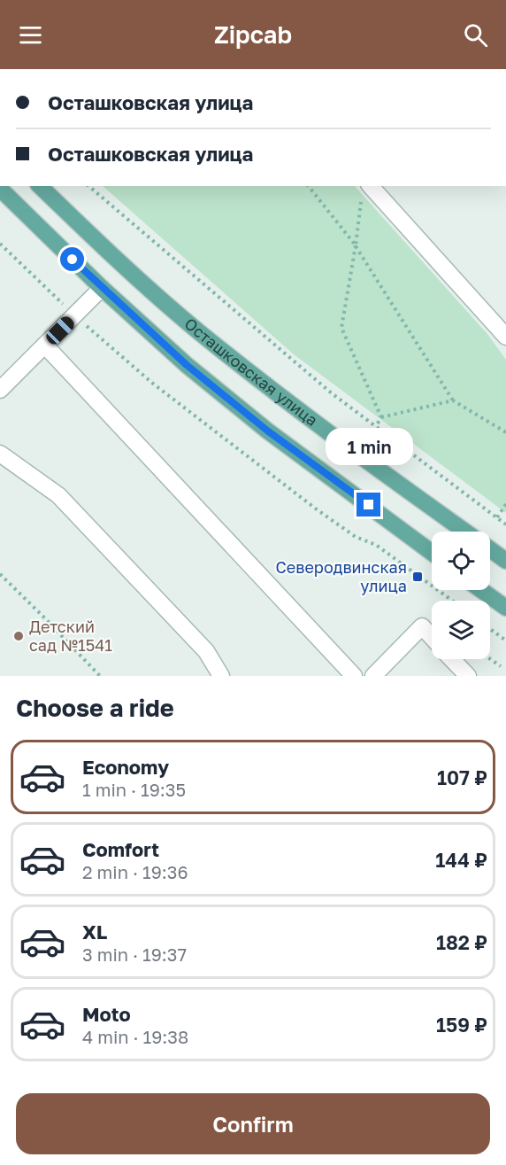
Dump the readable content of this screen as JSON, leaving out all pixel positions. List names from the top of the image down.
{
  "streets": {
    "main road": ["Осташковская улица"]
  },
  "places": {
    "transit": ["Северодвинская улица"],
    "other": ["Детский сад №1541"]
  },
  "page": {
    "header": "Zipcab",
    "banner": ["Осташковская улица", "Осташковская улица"],
    "bubble": "1 min",
    "heading": "Choose a ride",
    "list": [
      {
        "name": "Economy",
        "note": "1 min · 19:35",
        "value": "107 ₽"
      },
      {
        "name": "Comfort",
        "note": "2 min · 19:36",
        "value": "144 ₽"
      },
      {
        "name": "XL",
        "note": "3 min · 19:37",
        "value": "182 ₽"
      },
      {
        "name": "Moto",
        "note": "4 min · 19:38",
        "value": "159 ₽"
      }
    ],
    "buttons": "Confirm"
  }
}
